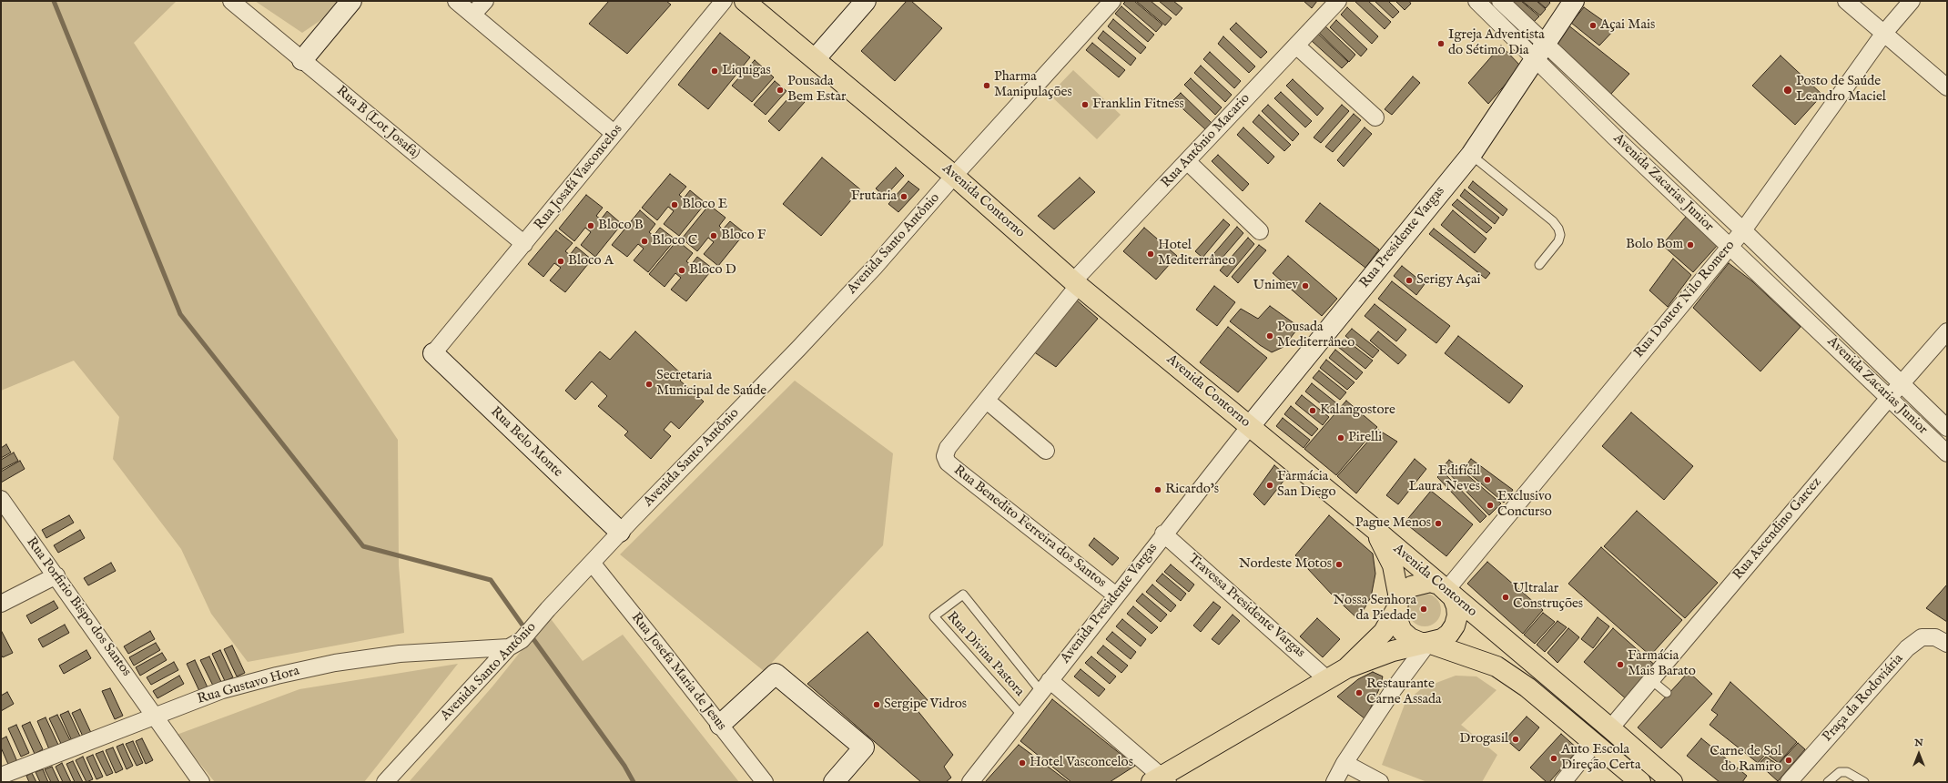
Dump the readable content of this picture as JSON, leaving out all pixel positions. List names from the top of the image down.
{
  "streets": {
    "main road": ["Avenida Contorno"],
    "street": [
      "Rua B (Lot Josafa)",
      "Rua Antônio Macario",
      "Rua Josafá Vasconcelos",
      "Avenida Zacarias Junior",
      "Rua Presidente Vargas",
      "Avenida Santo Antônio",
      "Rua Doutor Nilo Romero",
      "Rua Belo Monte",
      "Rua Benedito Ferreira dos Santos",
      "Rua Ascendino Garcez",
      "Avenida Presidente Vargas",
      "Travessa Presidente Vargas",
      "Rua Porfirio Bispo dos Santos",
      "Rua Josefa Maria de Jesus",
      "Rua Gustavo Hora",
      "Praça da Rodoviária"
    ],
    "lane": ["Rua Divina Pastora"]
  },
  "crossings": [
    ["Rua B (Lot Josafa)", "Rua Josafá Vasconcelos"],
    ["Rua Antônio Macario", "Avenida Contorno"],
    ["Rua Antônio Macario", "Rua Benedito Ferreira dos Santos"],
    ["Rua Josafá Vasconcelos", "Rua Belo Monte"],
    ["Avenida Zacarias Junior", "Rua Presidente Vargas"],
    ["Avenida Zacarias Junior", "Rua Doutor Nilo Romero"],
    ["Avenida Zacarias Junior", "Rua Ascendino Garcez"],
    ["Avenida Contorno", "Rua Presidente Vargas"],
    ["Avenida Contorno", "Avenida Santo Antônio"],
    ["Avenida Contorno", "Rua Doutor Nilo Romero"],
    ["Avenida Contorno", "Rua Benedito Ferreira dos Santos"],
    ["Avenida Contorno", "Rua Ascendino Garcez"],
    ["Avenida Contorno", "Avenida Presidente Vargas"],
    ["Rua Presidente Vargas", "Avenida Presidente Vargas"],
    ["Avenida Santo Antônio", "Rua Belo Monte"],
    ["Avenida Santo Antônio", "Rua Josefa Maria de Jesus"],
    ["Avenida Santo Antônio", "Rua Gustavo Hora"],
    ["Rua Benedito Ferreira dos Santos", "Avenida Presidente Vargas"],
    ["Avenida Presidente Vargas", "Travessa Presidente Vargas"],
    ["Avenida Presidente Vargas", "Rua Divina Pastora"],
    ["Rua Porfirio Bispo dos Santos", "Rua Gustavo Hora"]
  ],
  "places": [
    "Açai Mais",
    "Igreja Adventista do Sétimo Dia",
    "Liquigas",
    "Pharma Manipulações",
    "Pousada Bem Estar",
    "Posto de Saúde Leandro Maciel",
    "Franklin Fitness",
    "Frutaria",
    "Bloco E",
    "Bloco B",
    "Bloco F",
    "Bloco C",
    "Bolo Bom",
    "Hotel Mediterrâneo",
    "Bloco A",
    "Bloco D",
    "Serigy Açai",
    "Unimev",
    "Pousada Mediterrâneo",
    "Secretaria Municipal de Saúde",
    "Kalangostore",
    "Pirelli",
    "Edifícil Laura Neves",
    "Farmácia San Diego",
    "Ricardo's",
    "Exclusivo Concurso",
    "Pague Menos",
    "Nordeste Motos",
    "Ultralar Construções",
    "Nossa Senhora da Piedade",
    "Farmácia Mais Barato",
    "Restaurante Carne Assada",
    "Sergipe Vidros",
    "Drogasil",
    "Auto Escola Direção Certa",
    "Carne de Sol do Ramiro",
    "Hotel Vasconcelos"
  ],
  "north": "top"
}
